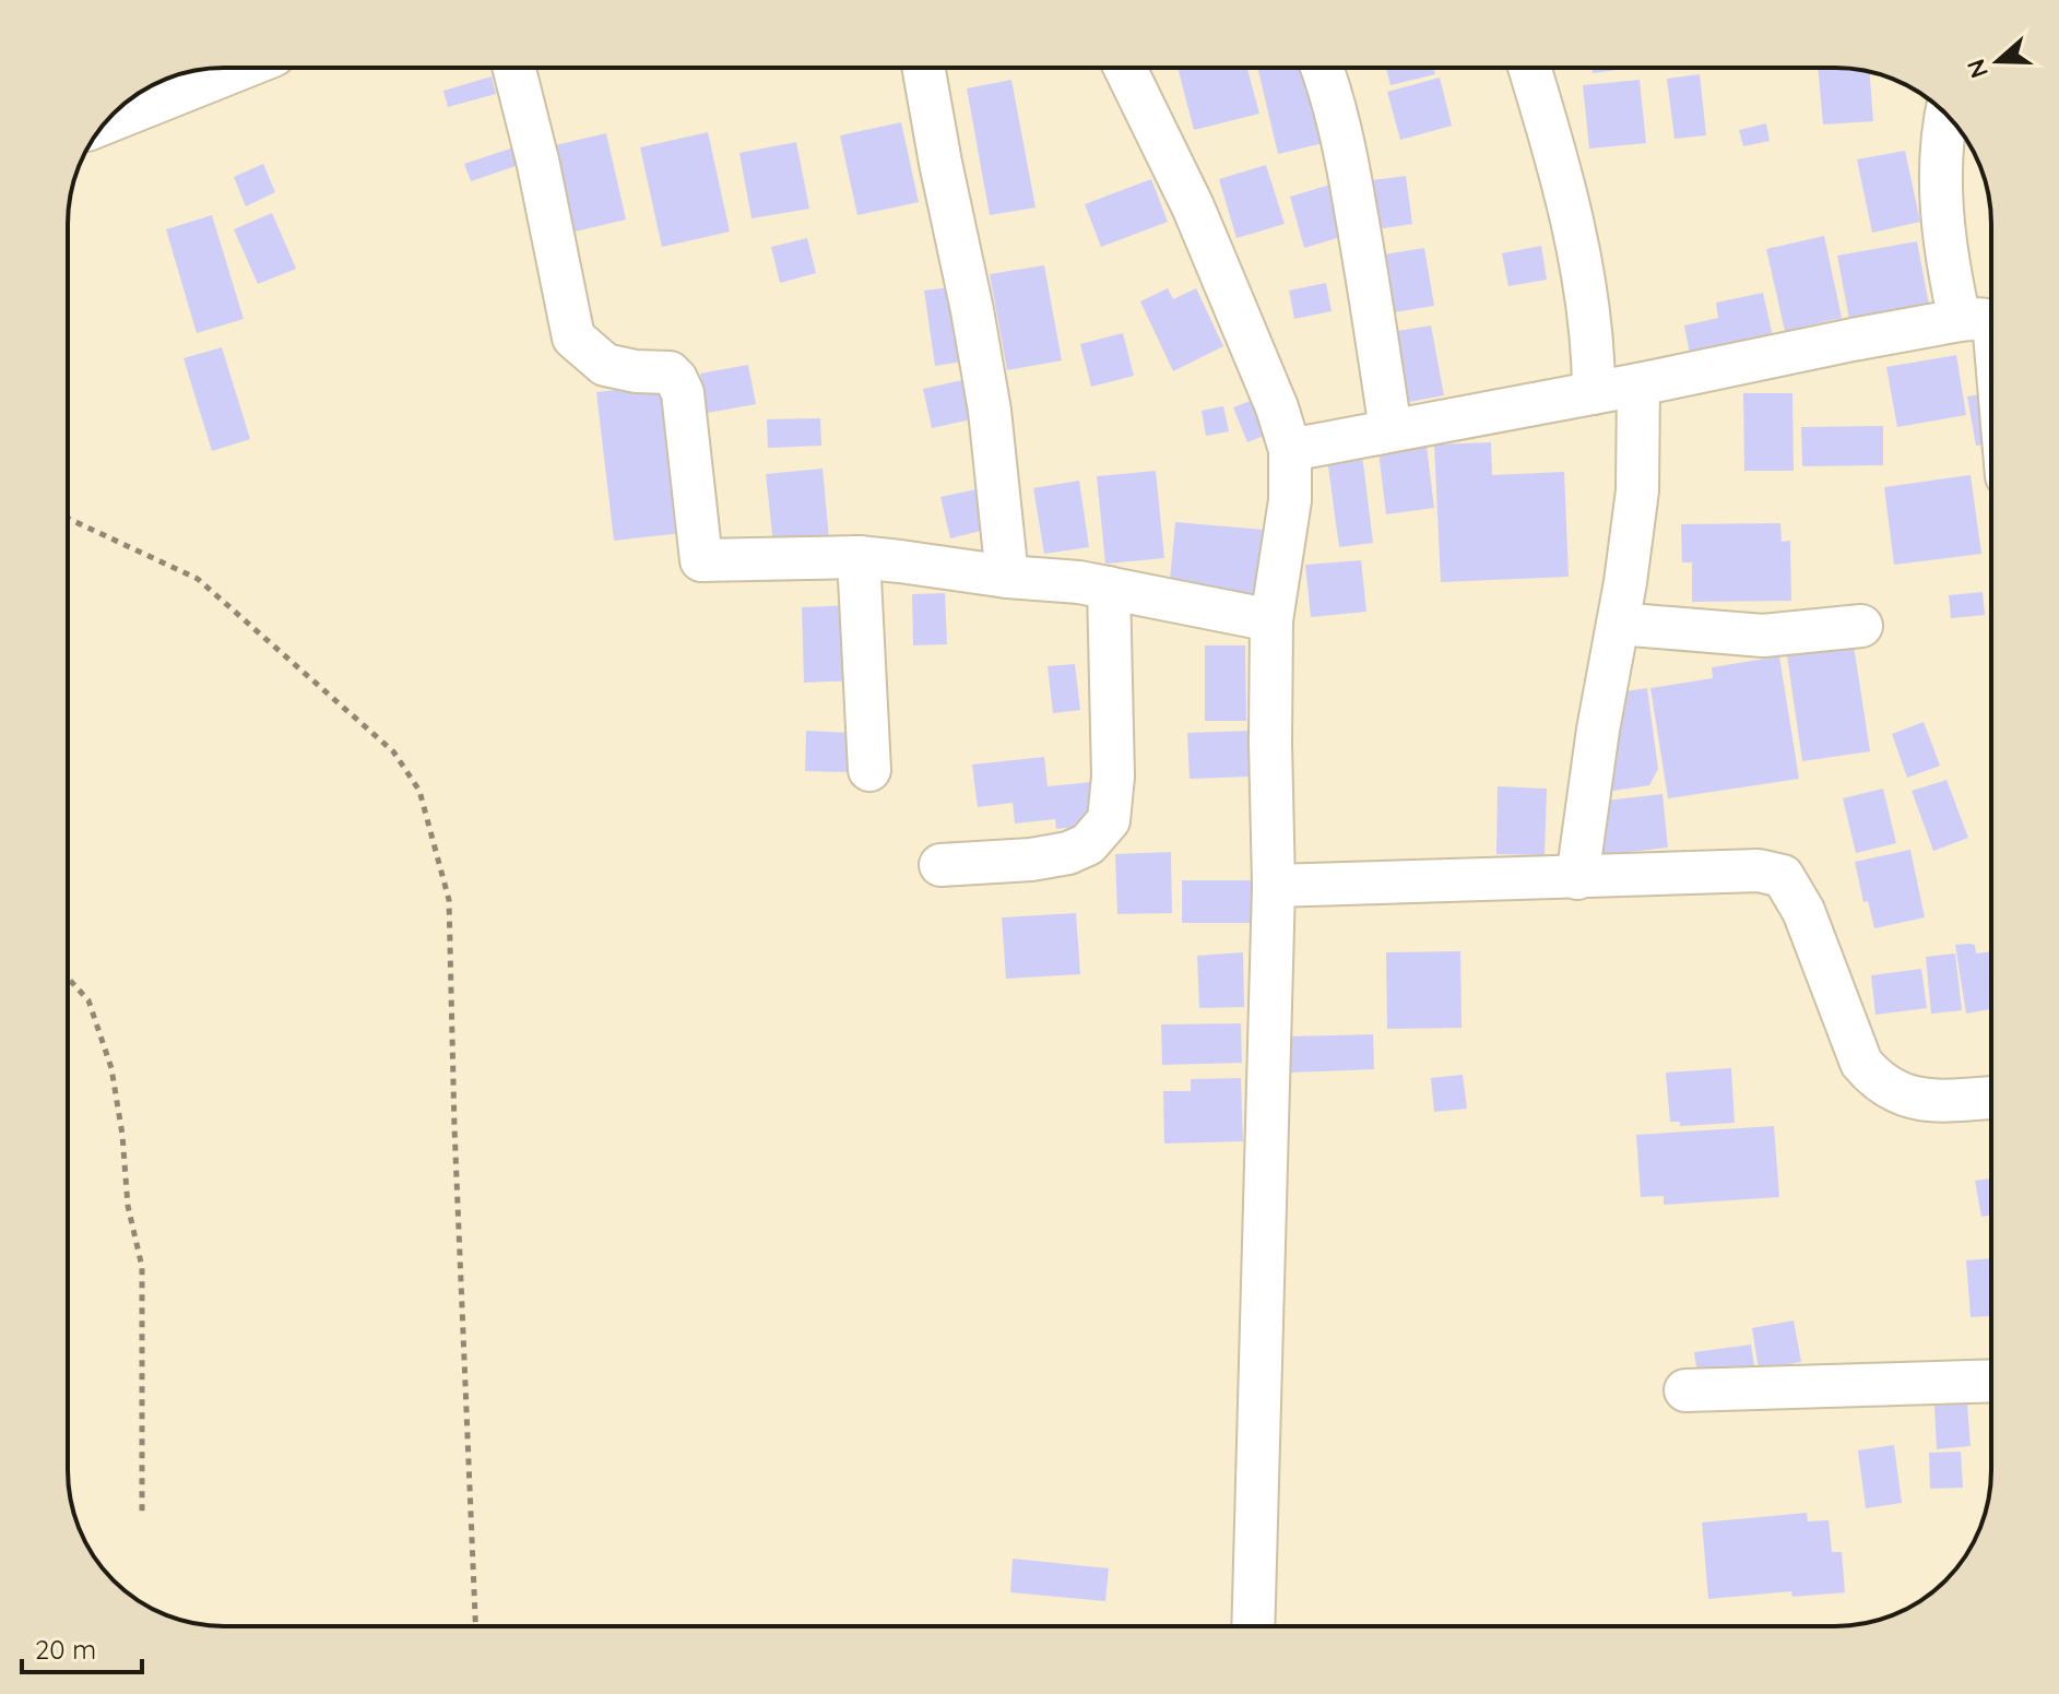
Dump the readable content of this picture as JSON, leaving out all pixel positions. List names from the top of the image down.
{
  "scale_bar": "20 m",
  "north": "left"
}
